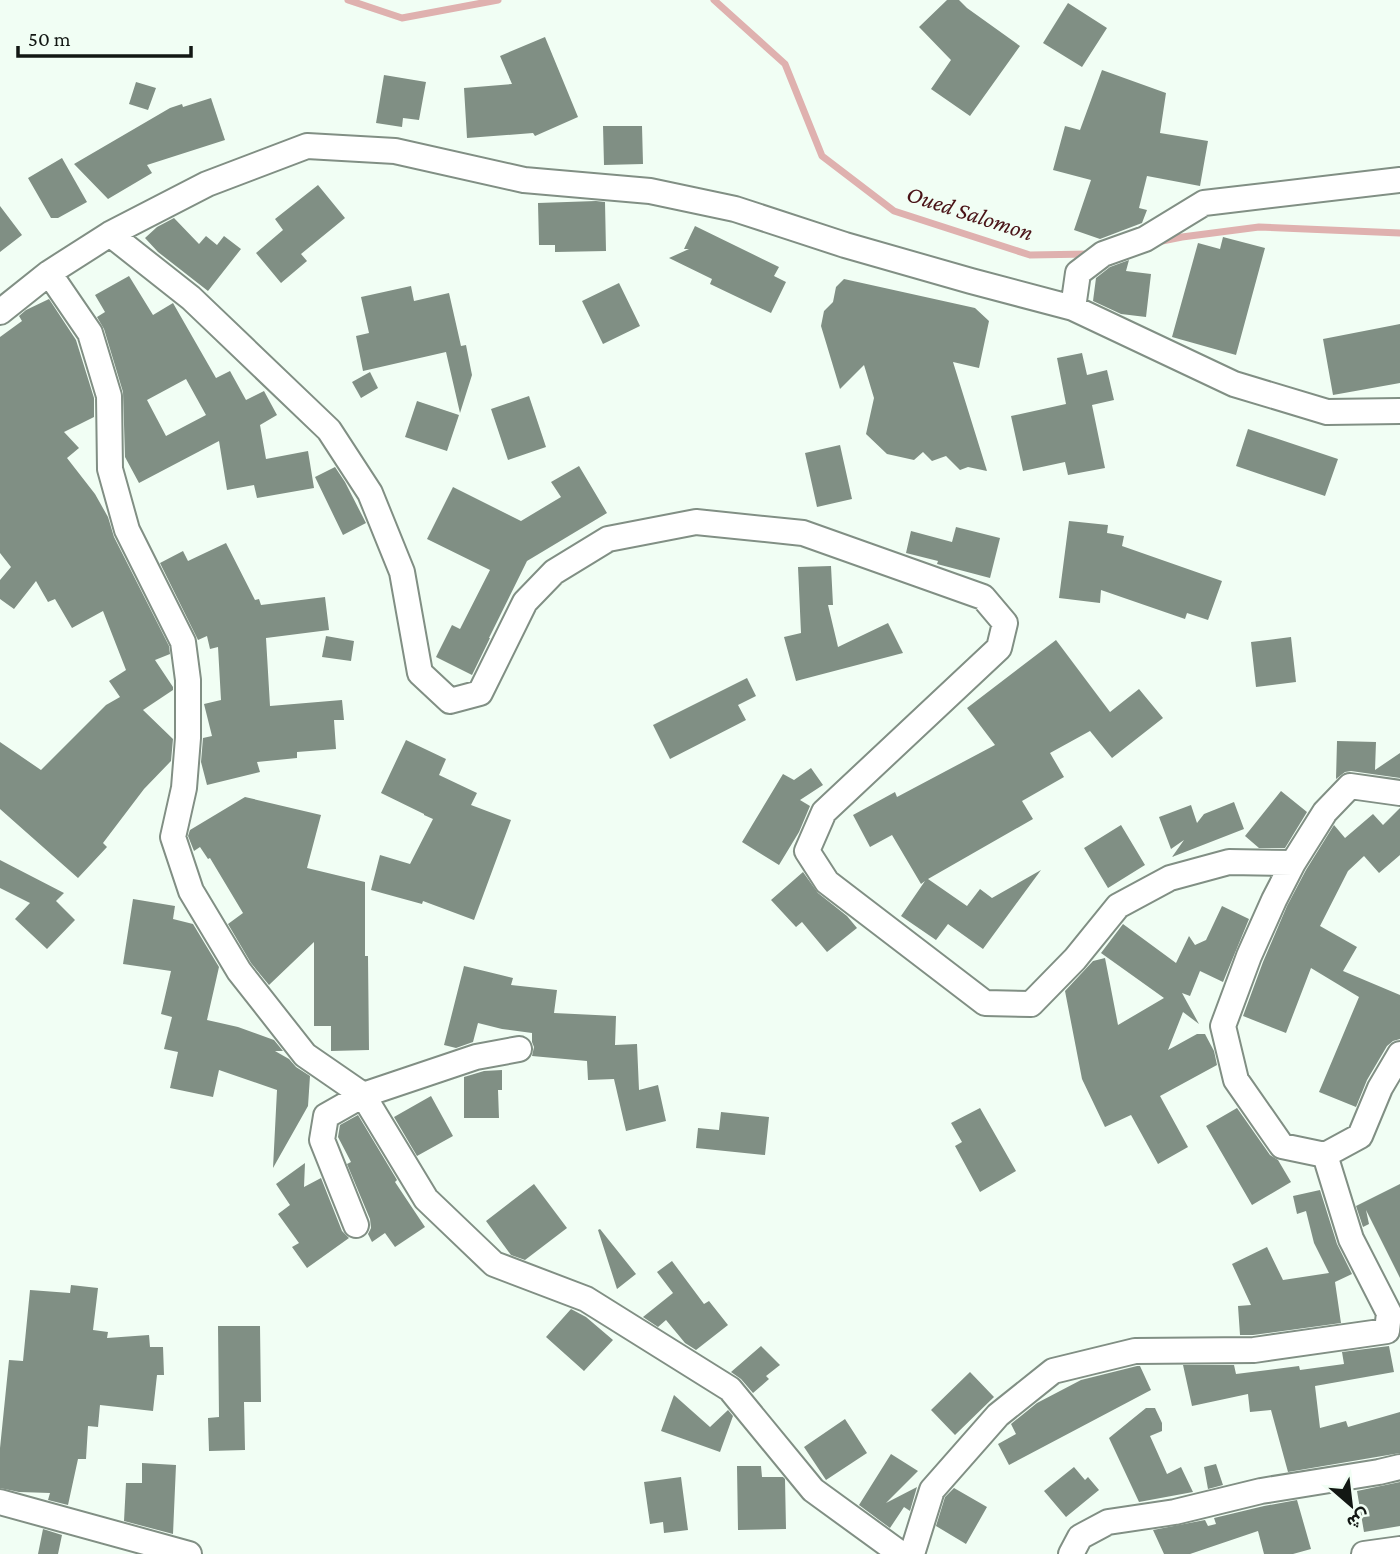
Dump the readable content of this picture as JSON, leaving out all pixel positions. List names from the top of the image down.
{
  "water": ["Oued Salomon"],
  "scale_bar": "50 m",
  "north": "bottom right"
}
